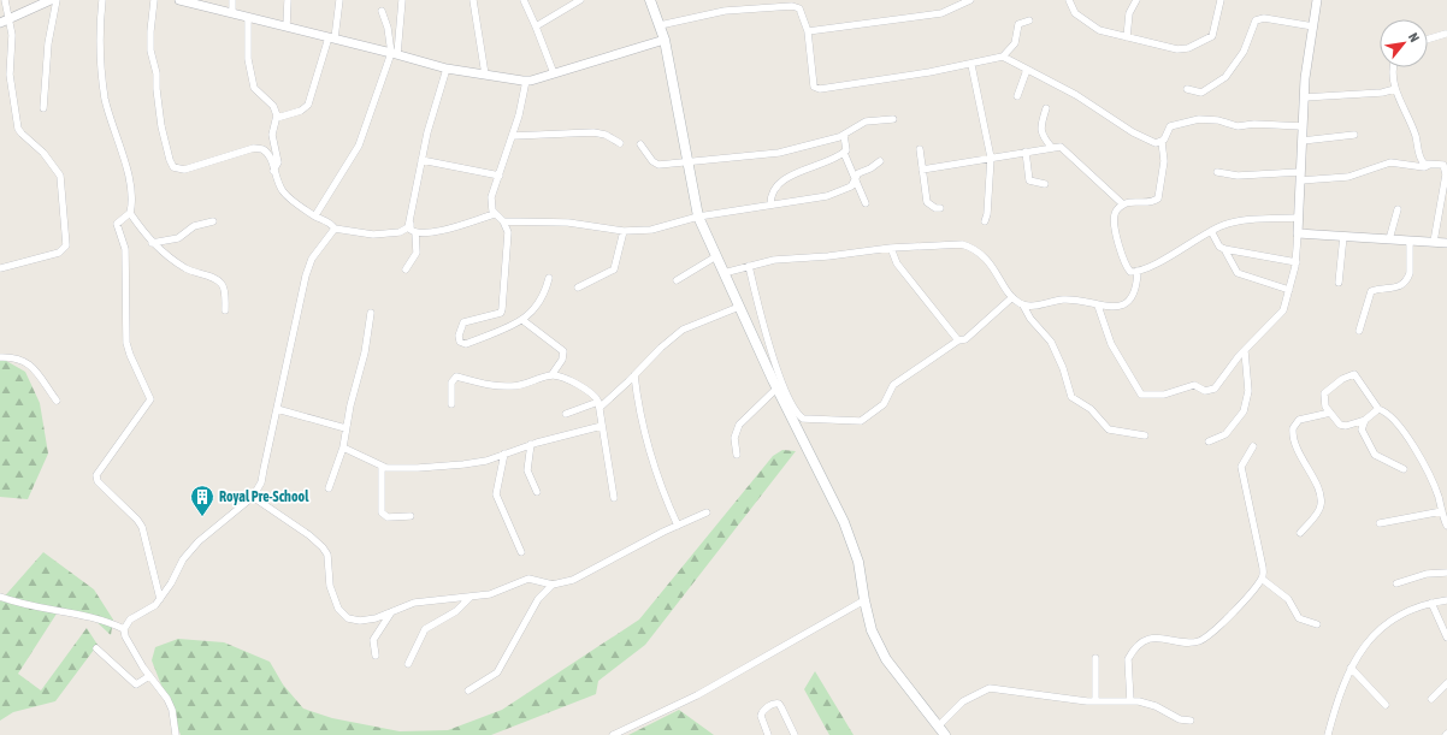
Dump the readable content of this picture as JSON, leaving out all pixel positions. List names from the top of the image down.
{
  "places": {
    "building": ["Royal Pre-School"]
  },
  "north": "top right"
}
